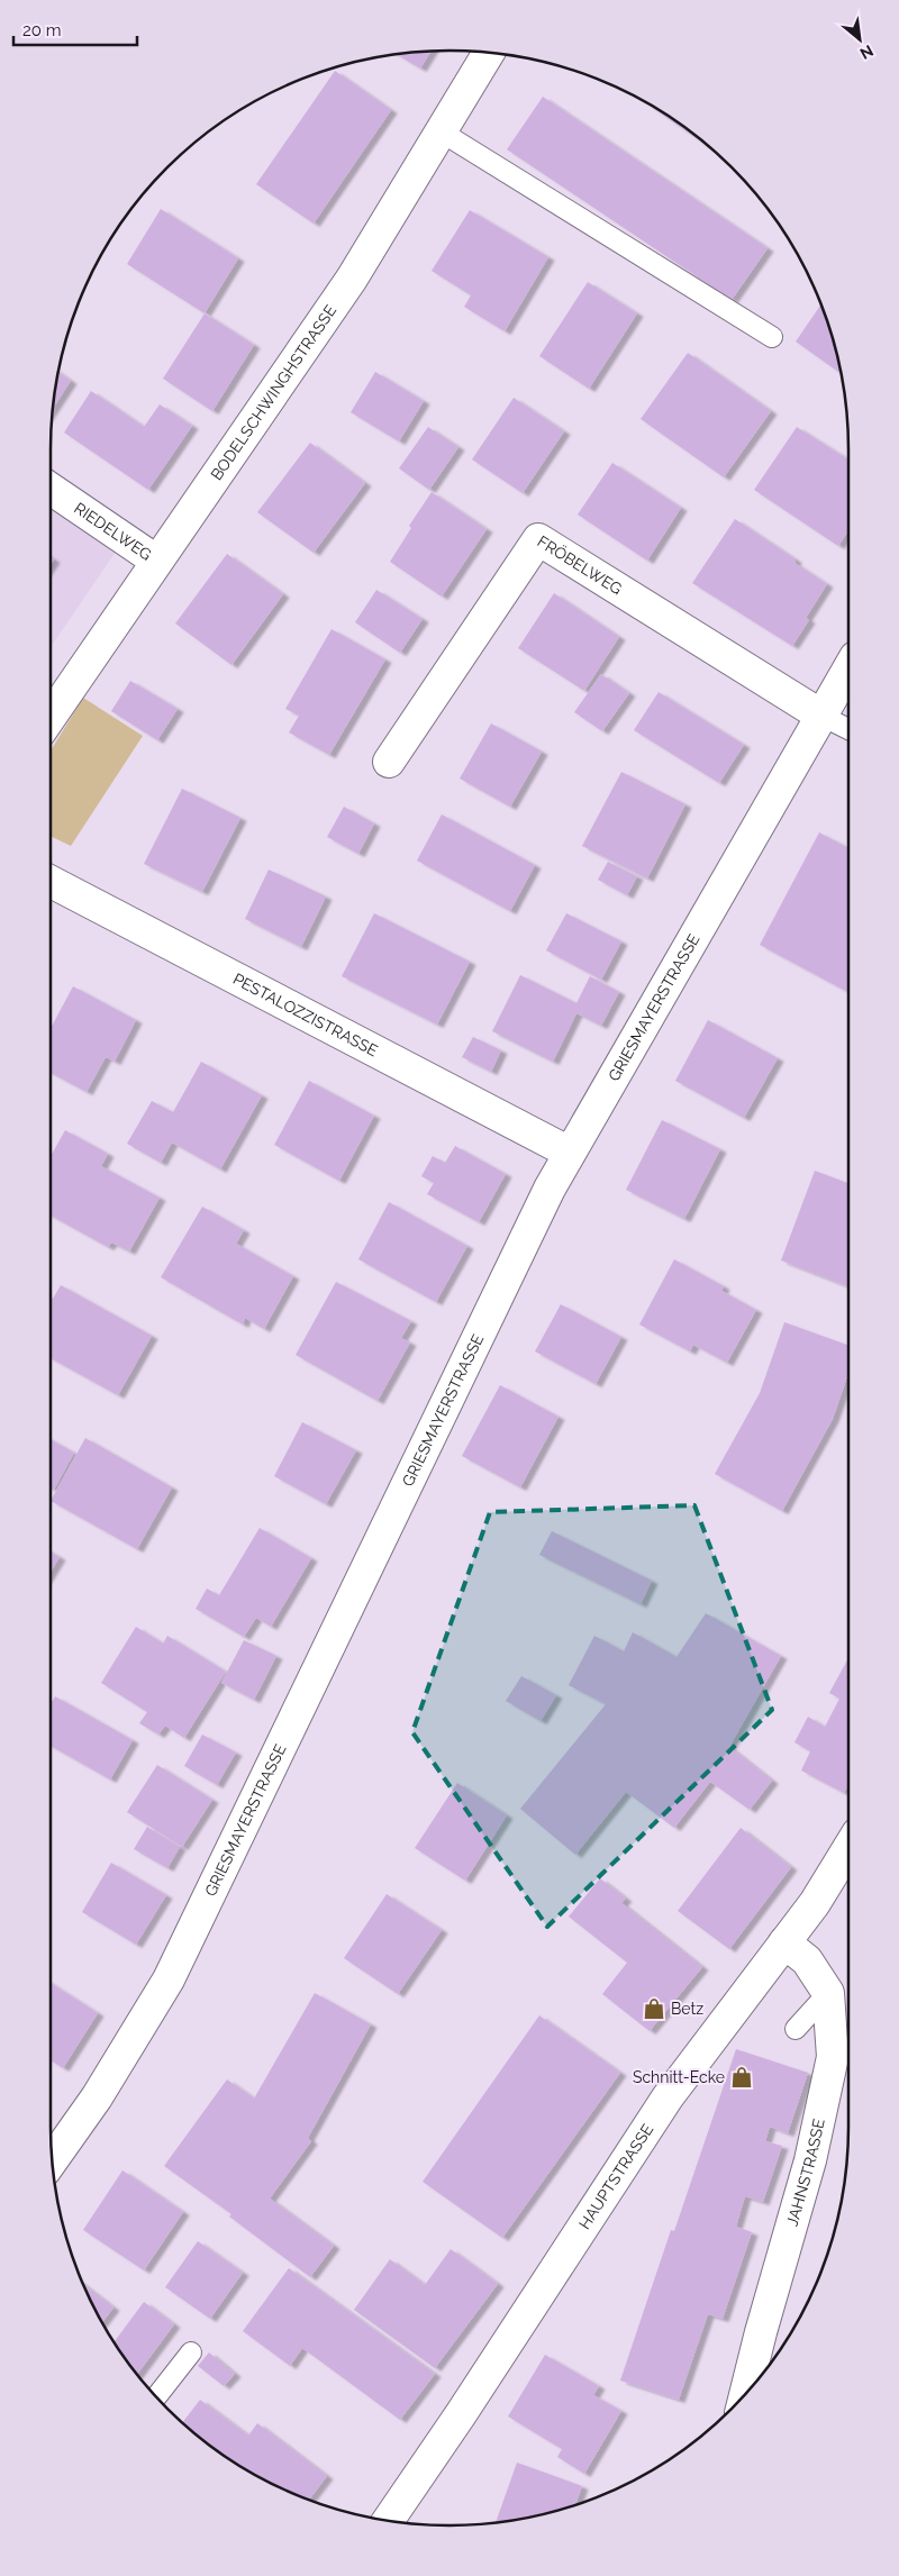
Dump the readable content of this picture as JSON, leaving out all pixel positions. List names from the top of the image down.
{
  "streets": {
    "street": [
      "BODELSCHWINGHSTRASSE",
      "RIEDELWEG",
      "FRÖBELWEG",
      "GRIESMAYERSTRASSE",
      "PESTALOZZISTRASSE",
      "JAHNSTRASSE",
      "HAUPTSTRASSE"
    ]
  },
  "crossings": [
    ["BODELSCHWINGHSTRASSE", "RIEDELWEG"],
    ["FRÖBELWEG", "GRIESMAYERSTRASSE"],
    ["GRIESMAYERSTRASSE", "PESTALOZZISTRASSE"]
  ],
  "places": {
    "shop": ["Betz", "Schnitt-Ecke"]
  },
  "scale_bar": "20 m",
  "north": "bottom right"
}
